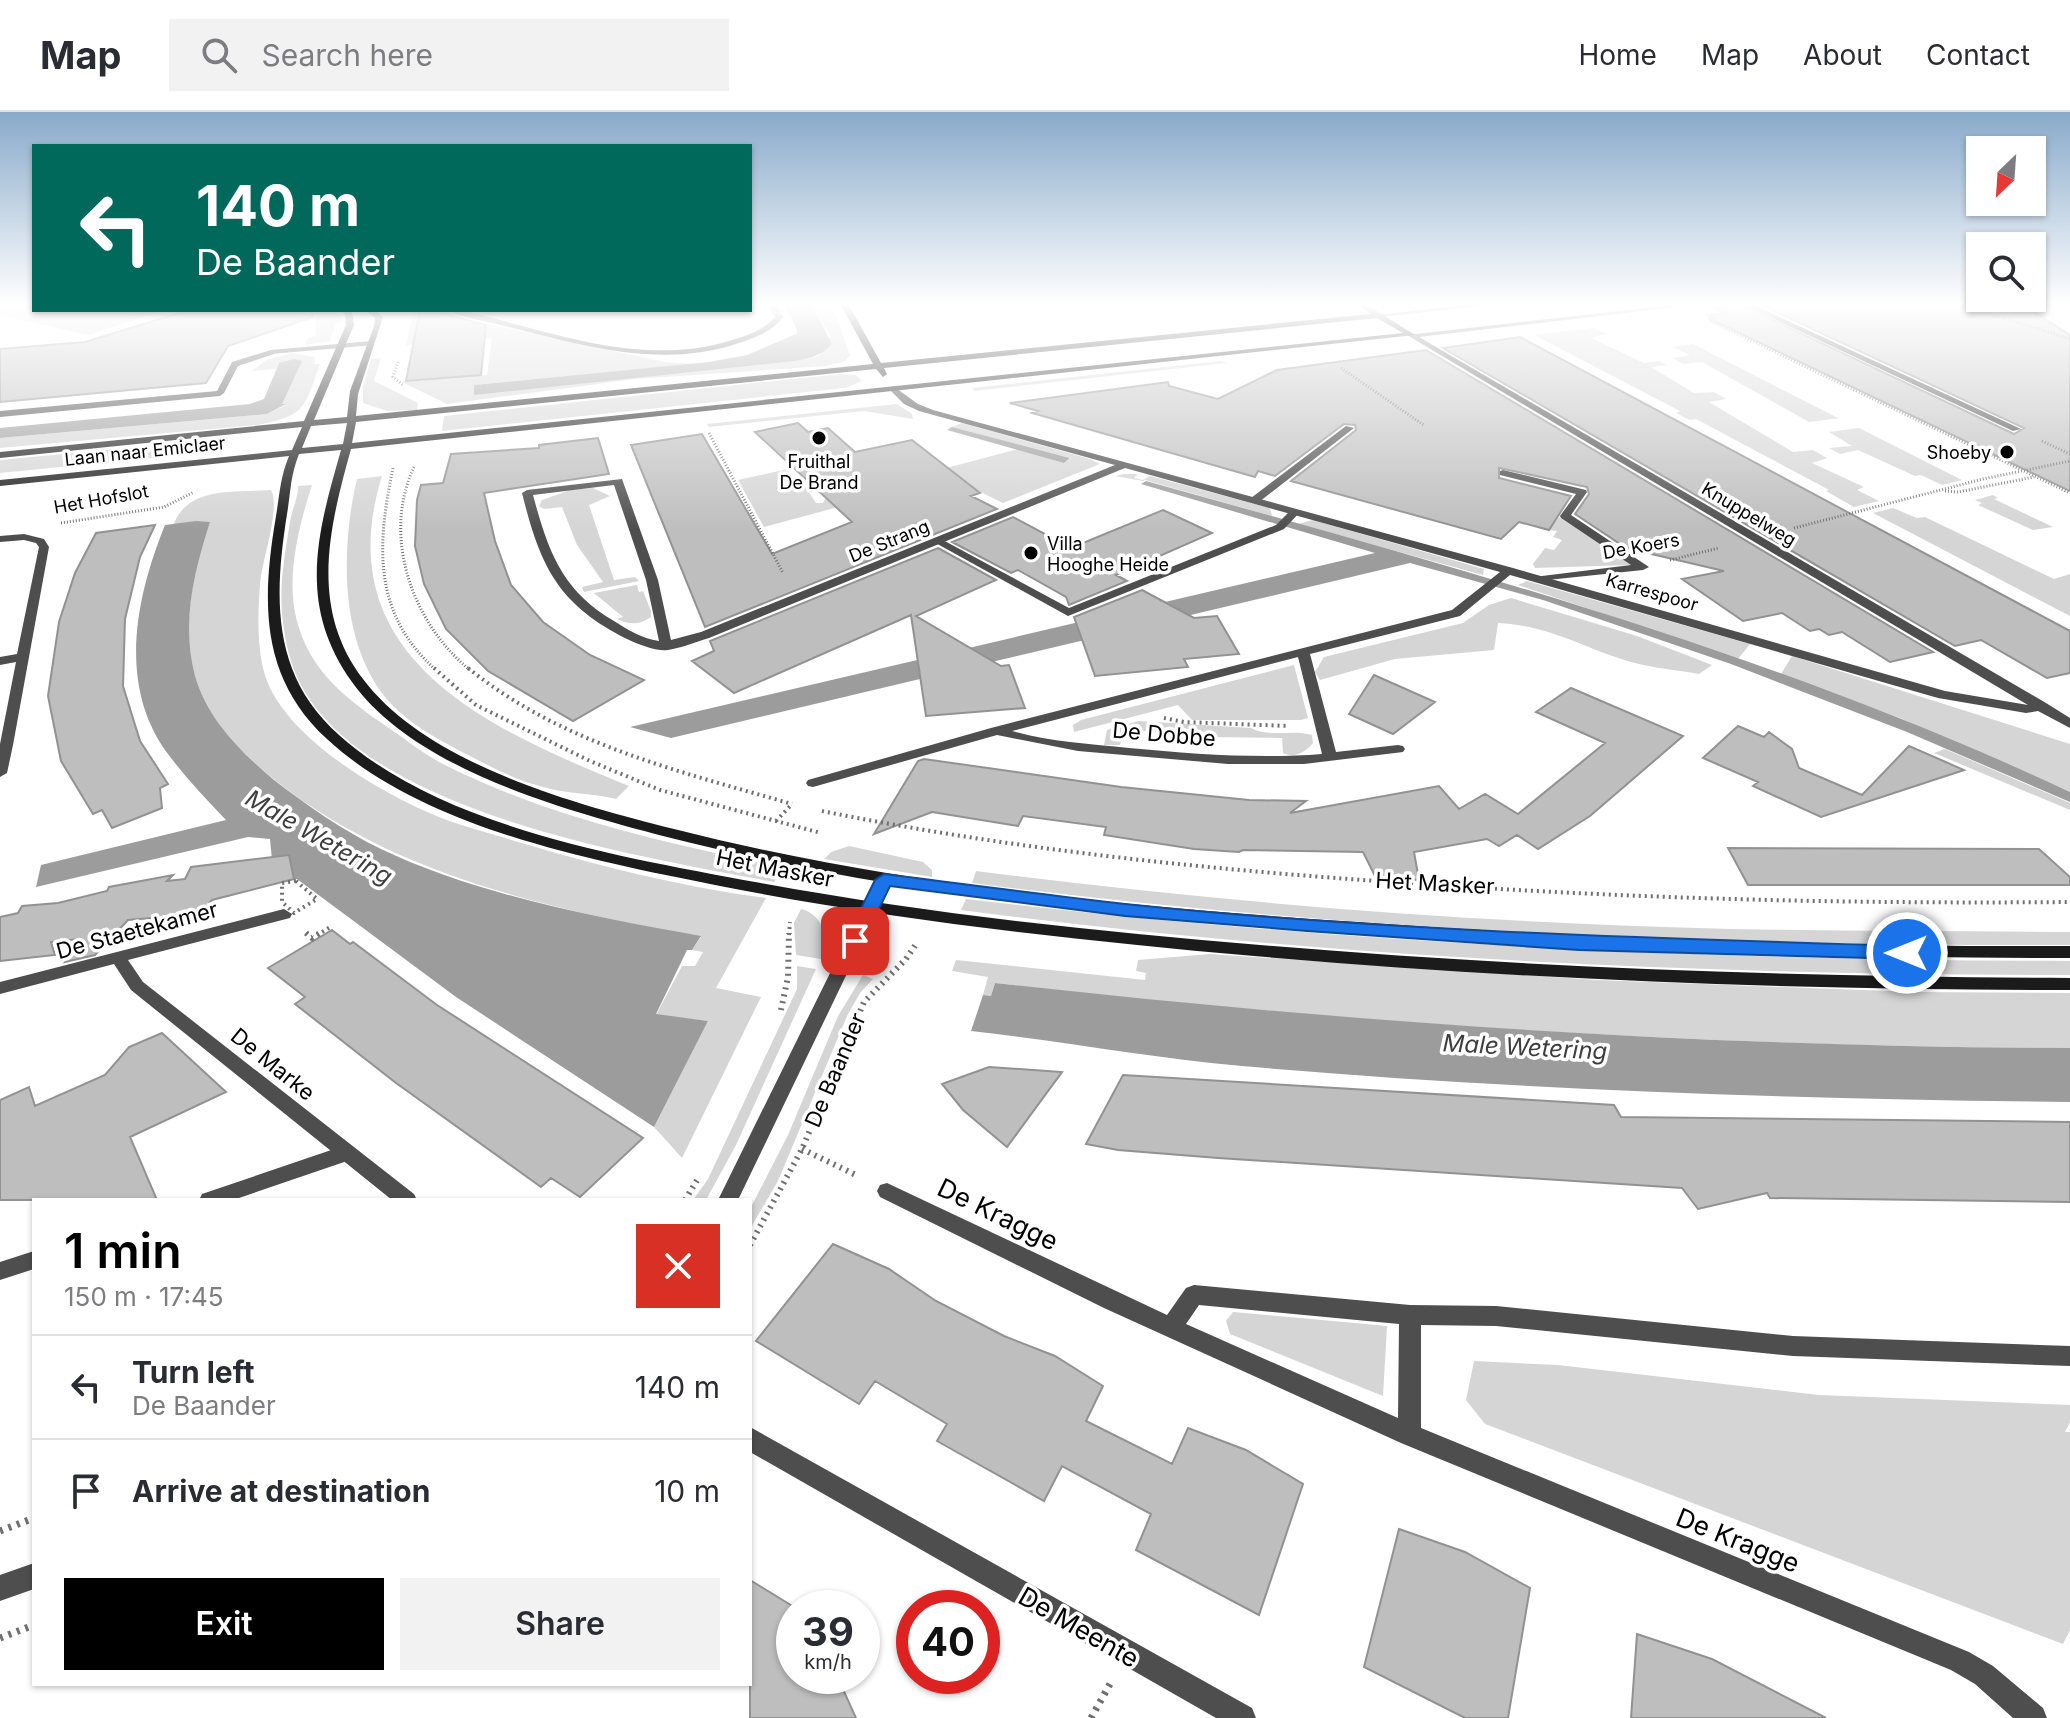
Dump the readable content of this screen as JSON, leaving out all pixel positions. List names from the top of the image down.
{
  "streets": {
    "street": [
      "Laan naar Emiclaer",
      "Knuppelweg",
      "De Strang",
      "De Koers",
      "Karrespoor",
      "De Dobbe",
      "Het Masker",
      "De Staetekamer",
      "De Marke",
      "De Baander",
      "De Kragge",
      "De Meente"
    ],
    "path": ["Het Hofslot"]
  },
  "crossings": [
    ["Laan naar Emiclaer", "Karrespoor"],
    ["Laan naar Emiclaer", "Het Masker"],
    ["Knuppelweg", "Karrespoor"],
    ["De Strang", "Karrespoor"],
    ["De Koers", "Karrespoor"],
    ["Karrespoor", "De Dobbe"],
    ["Het Masker", "De Baander"],
    ["De Staetekamer", "De Marke"]
  ],
  "water": ["Male Wetering"],
  "places": ["Fruithal De Brand", "Shoeby", "Villa Hooghe Heide"],
  "north": "bottom left",
  "page": {
    "header": "Map",
    "search": "Search here",
    "nav": [
      "Home",
      "Map",
      "About",
      "Contact"
    ],
    "turn": ["140 m", "De Baander"],
    "heading": ["1 min", "150 m · 17:45"],
    "list": [
      {
        "name": "Turn left",
        "note": "De Baander",
        "value": "140 m"
      },
      {
        "name": "Arrive at destination",
        "value": "10 m"
      }
    ],
    "buttons": ["Exit", "Share"],
    "speed": "39 km/h",
    "limit": "40"
  }
}
